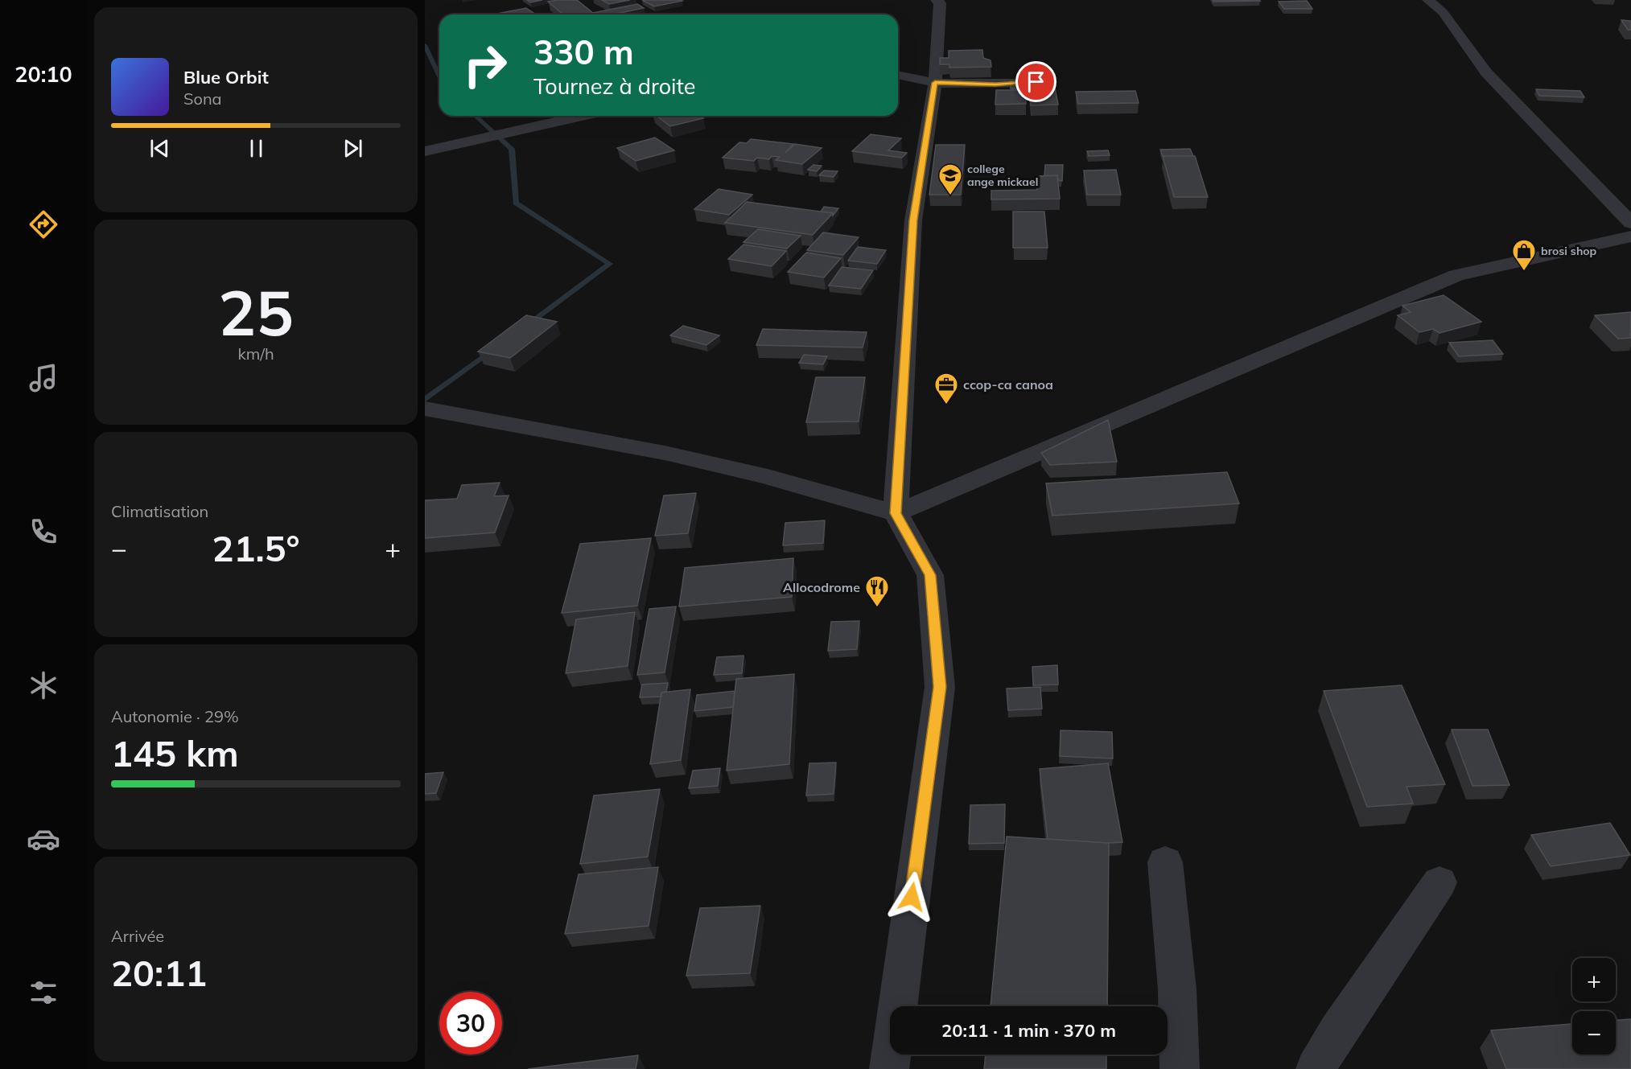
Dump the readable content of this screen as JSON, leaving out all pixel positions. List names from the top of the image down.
{
  "places": {
    "school or university": ["college ange mickael"],
    "shop": ["brosi shop"],
    "office": ["ccop-ca canoa"],
    "restaurant": ["Allocodrome"]
  },
  "page": {
    "tabs": "20:10",
    "turn": ["330 m", "Tournez à droite"],
    "song": ["Blue Orbit", "Sona"],
    "tile": [
      ["25", "km/h"],
      "Climatisation",
      ["Autonomie · 29%", "145 km"],
      ["Arrivée", "20:11"]
    ],
    "heat": ["−", "21.5°", "+"],
    "map_buttons": ["+", "−"],
    "limit": "30",
    "trip": "20:11 · 1 min · 370 m"
  }
}
